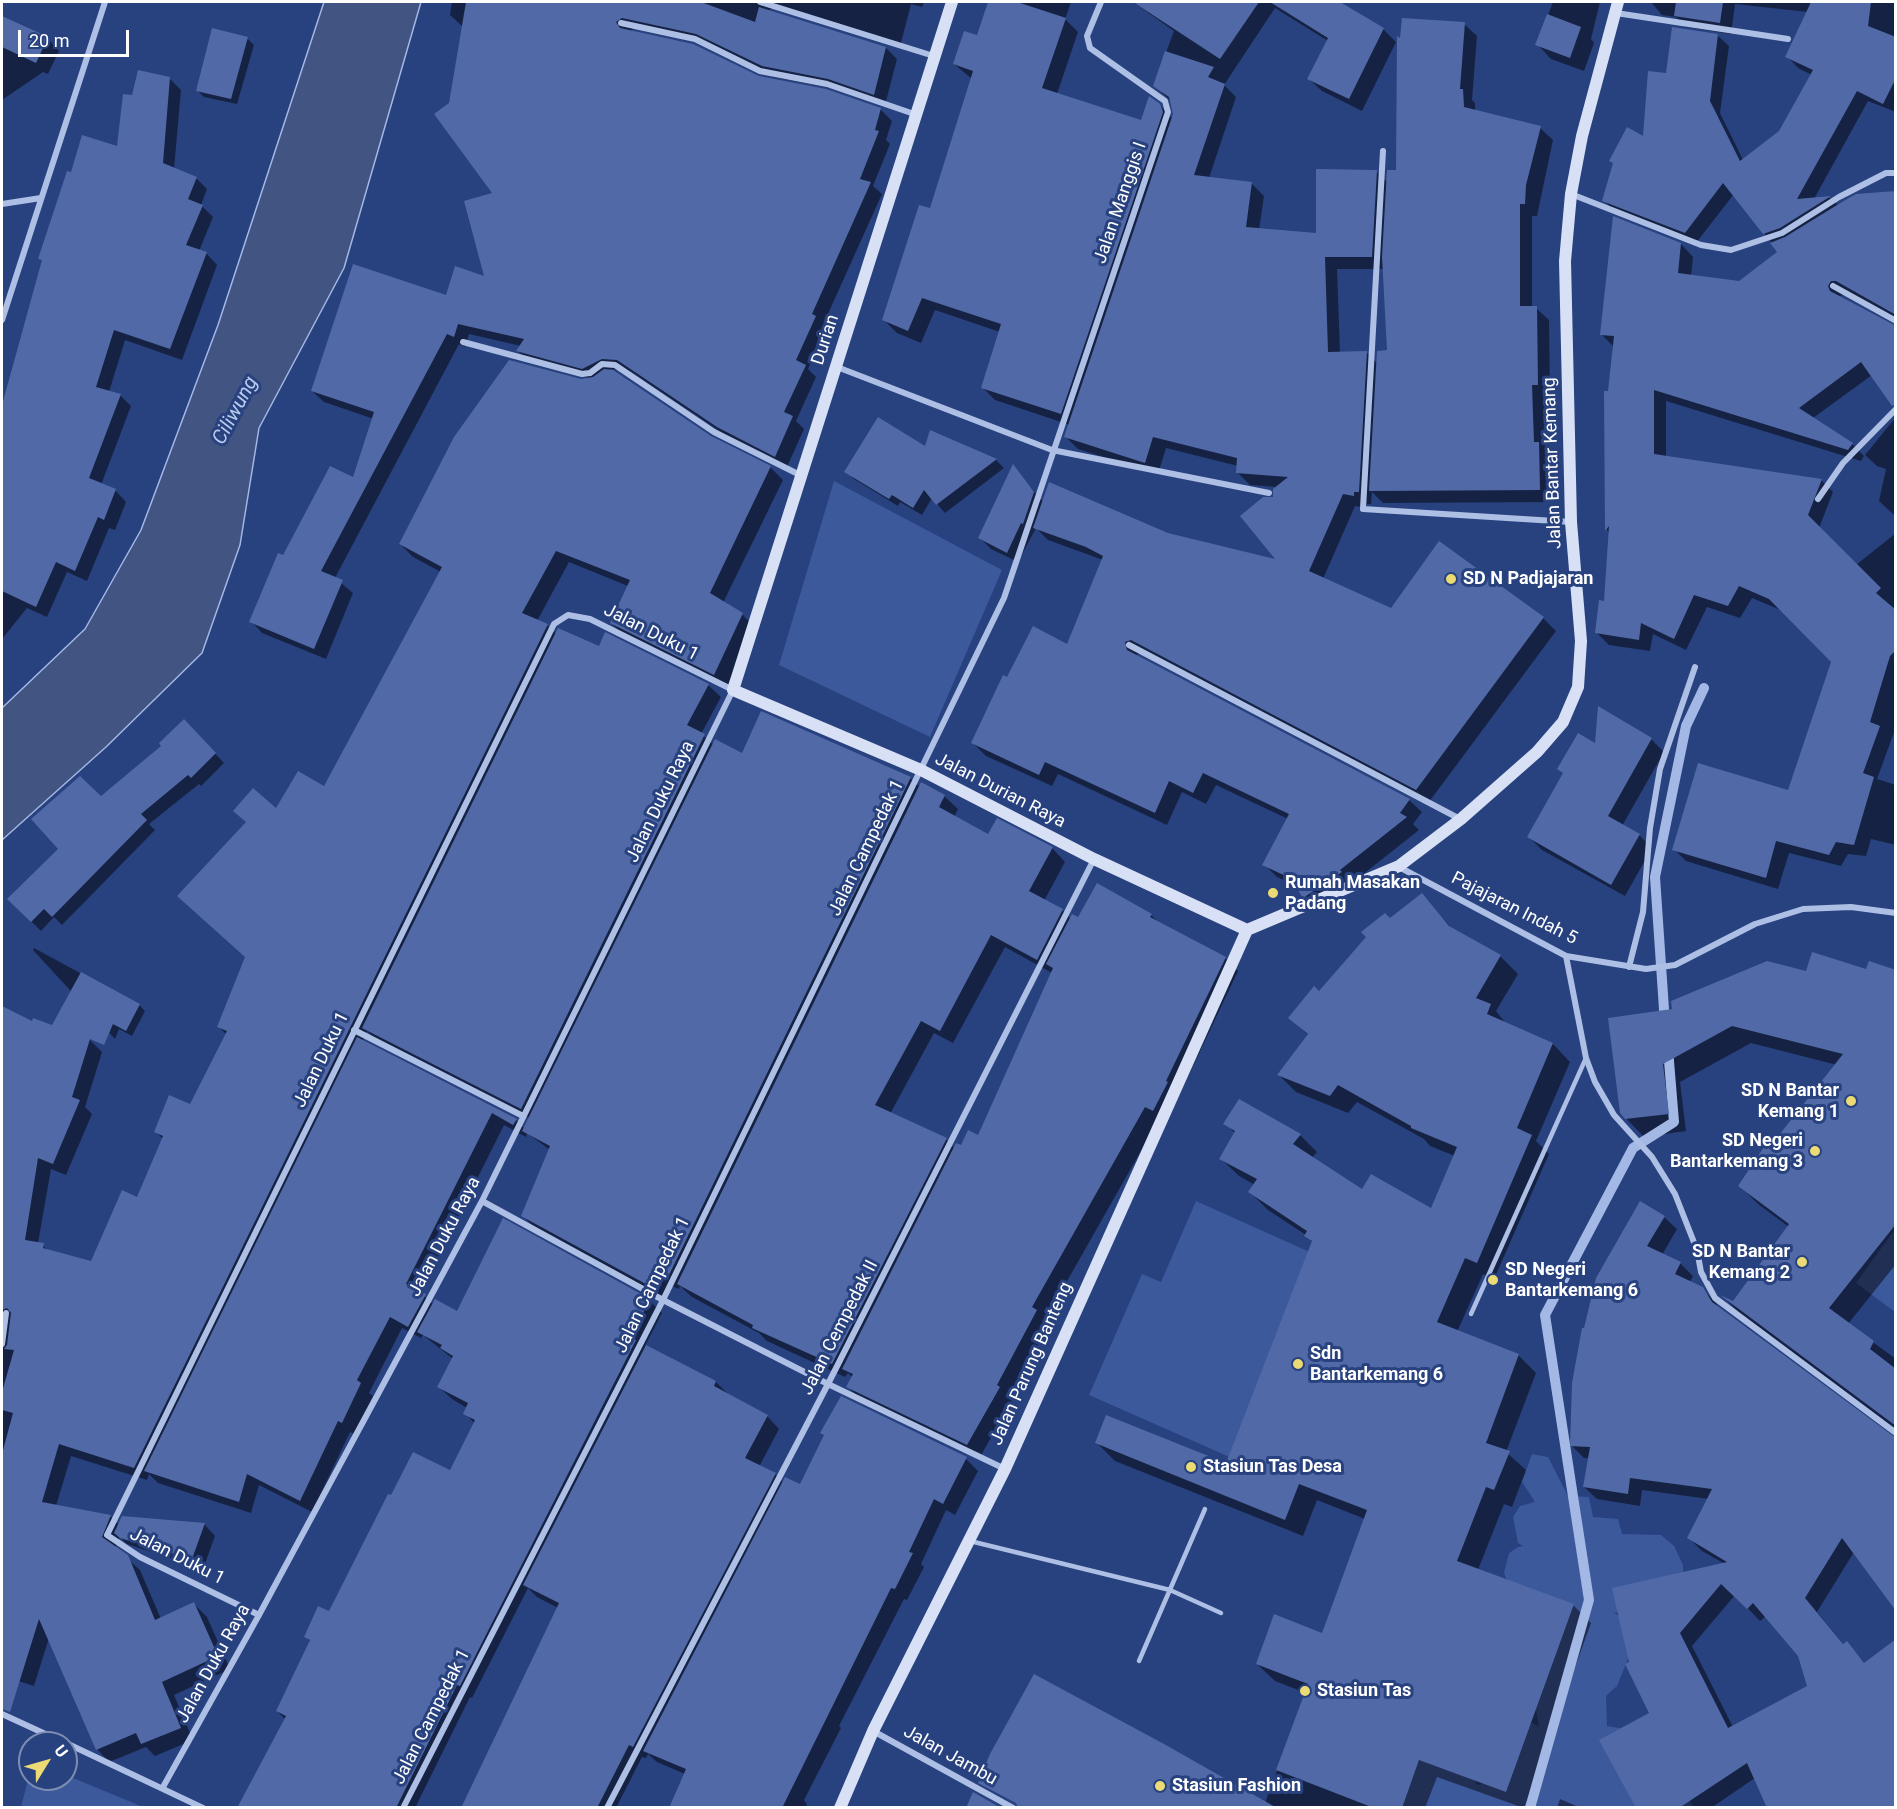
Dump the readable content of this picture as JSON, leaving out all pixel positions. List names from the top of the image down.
{
  "streets": {
    "street": [
      "Jalan Manggis I",
      "Durian",
      "Jalan Bantar Kemang",
      "Jalan Duku 1",
      "Jalan Durian Raya",
      "Jalan Duku Raya",
      "Jalan Campedak 1",
      "Pajajaran Indah 5",
      "Jalan Cempedak II",
      "Jalan Parung Banteng",
      "Jalan Jambu"
    ]
  },
  "crossings": [
    ["Jalan Manggis I", "Jalan Durian Raya"],
    ["Jalan Manggis I", "Jalan Campedak 1"],
    ["Durian", "Jalan Duku 1"],
    ["Durian", "Jalan Durian Raya"],
    ["Durian", "Jalan Duku Raya"],
    ["Jalan Bantar Kemang", "Jalan Durian Raya"],
    ["Jalan Bantar Kemang", "Pajajaran Indah 5"],
    ["Jalan Bantar Kemang", "Jalan Parung Banteng"],
    ["Jalan Duku 1", "Jalan Durian Raya"],
    ["Jalan Duku 1", "Jalan Duku Raya"],
    ["Jalan Durian Raya", "Jalan Duku Raya"],
    ["Jalan Durian Raya", "Jalan Campedak 1"],
    ["Jalan Durian Raya", "Jalan Cempedak II"],
    ["Jalan Durian Raya", "Jalan Parung Banteng"],
    ["Jalan Parung Banteng", "Jalan Jambu"]
  ],
  "water": ["Ciliwung"],
  "places": [
    "SD N Padjajaran",
    "Rumah Masakan Padang",
    "SD N Bantar Kemang 1",
    "SD Negeri Bantarkemang 3",
    "SD N Bantar Kemang 2",
    "SD Negeri Bantarkemang 6",
    "Sdn Bantarkemang 6",
    "Stasiun Tas Desa",
    "Stasiun Tas",
    "Stasiun Fashion"
  ],
  "scale_bar": "20 m",
  "north": "top right"
}
